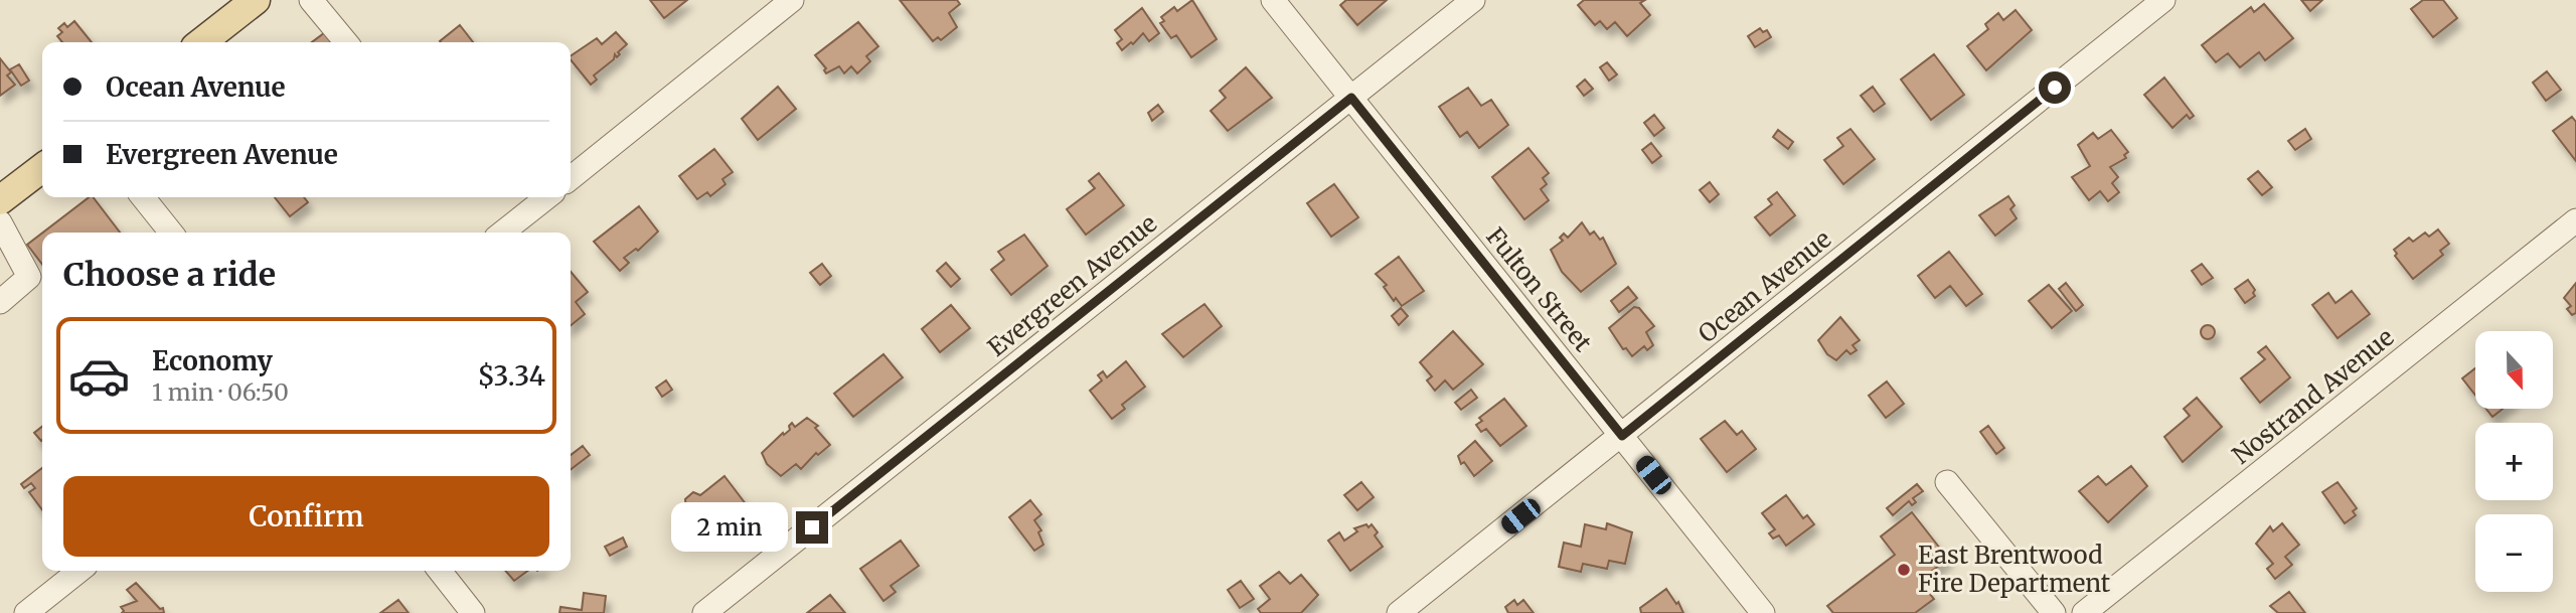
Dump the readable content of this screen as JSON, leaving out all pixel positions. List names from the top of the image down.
{
  "streets": {
    "street": [
      "Evergreen Avenue",
      "Ocean Avenue",
      "Fulton Street",
      "Nostrand Avenue"
    ]
  },
  "crossings": [
    ["Evergreen Avenue", "Fulton Street"],
    ["Ocean Avenue", "Fulton Street"]
  ],
  "places": ["East Brentwood Fire Department"],
  "north": "bottom",
  "page": {
    "banner": ["Ocean Avenue", "Evergreen Avenue"],
    "heading": "Choose a ride",
    "list": [
      {
        "name": "Economy",
        "note": "1 min · 06:50",
        "value": "$3.34"
      }
    ],
    "map_buttons": ["+", "−"],
    "buttons": "Confirm",
    "bubble": "2 min"
  }
}
